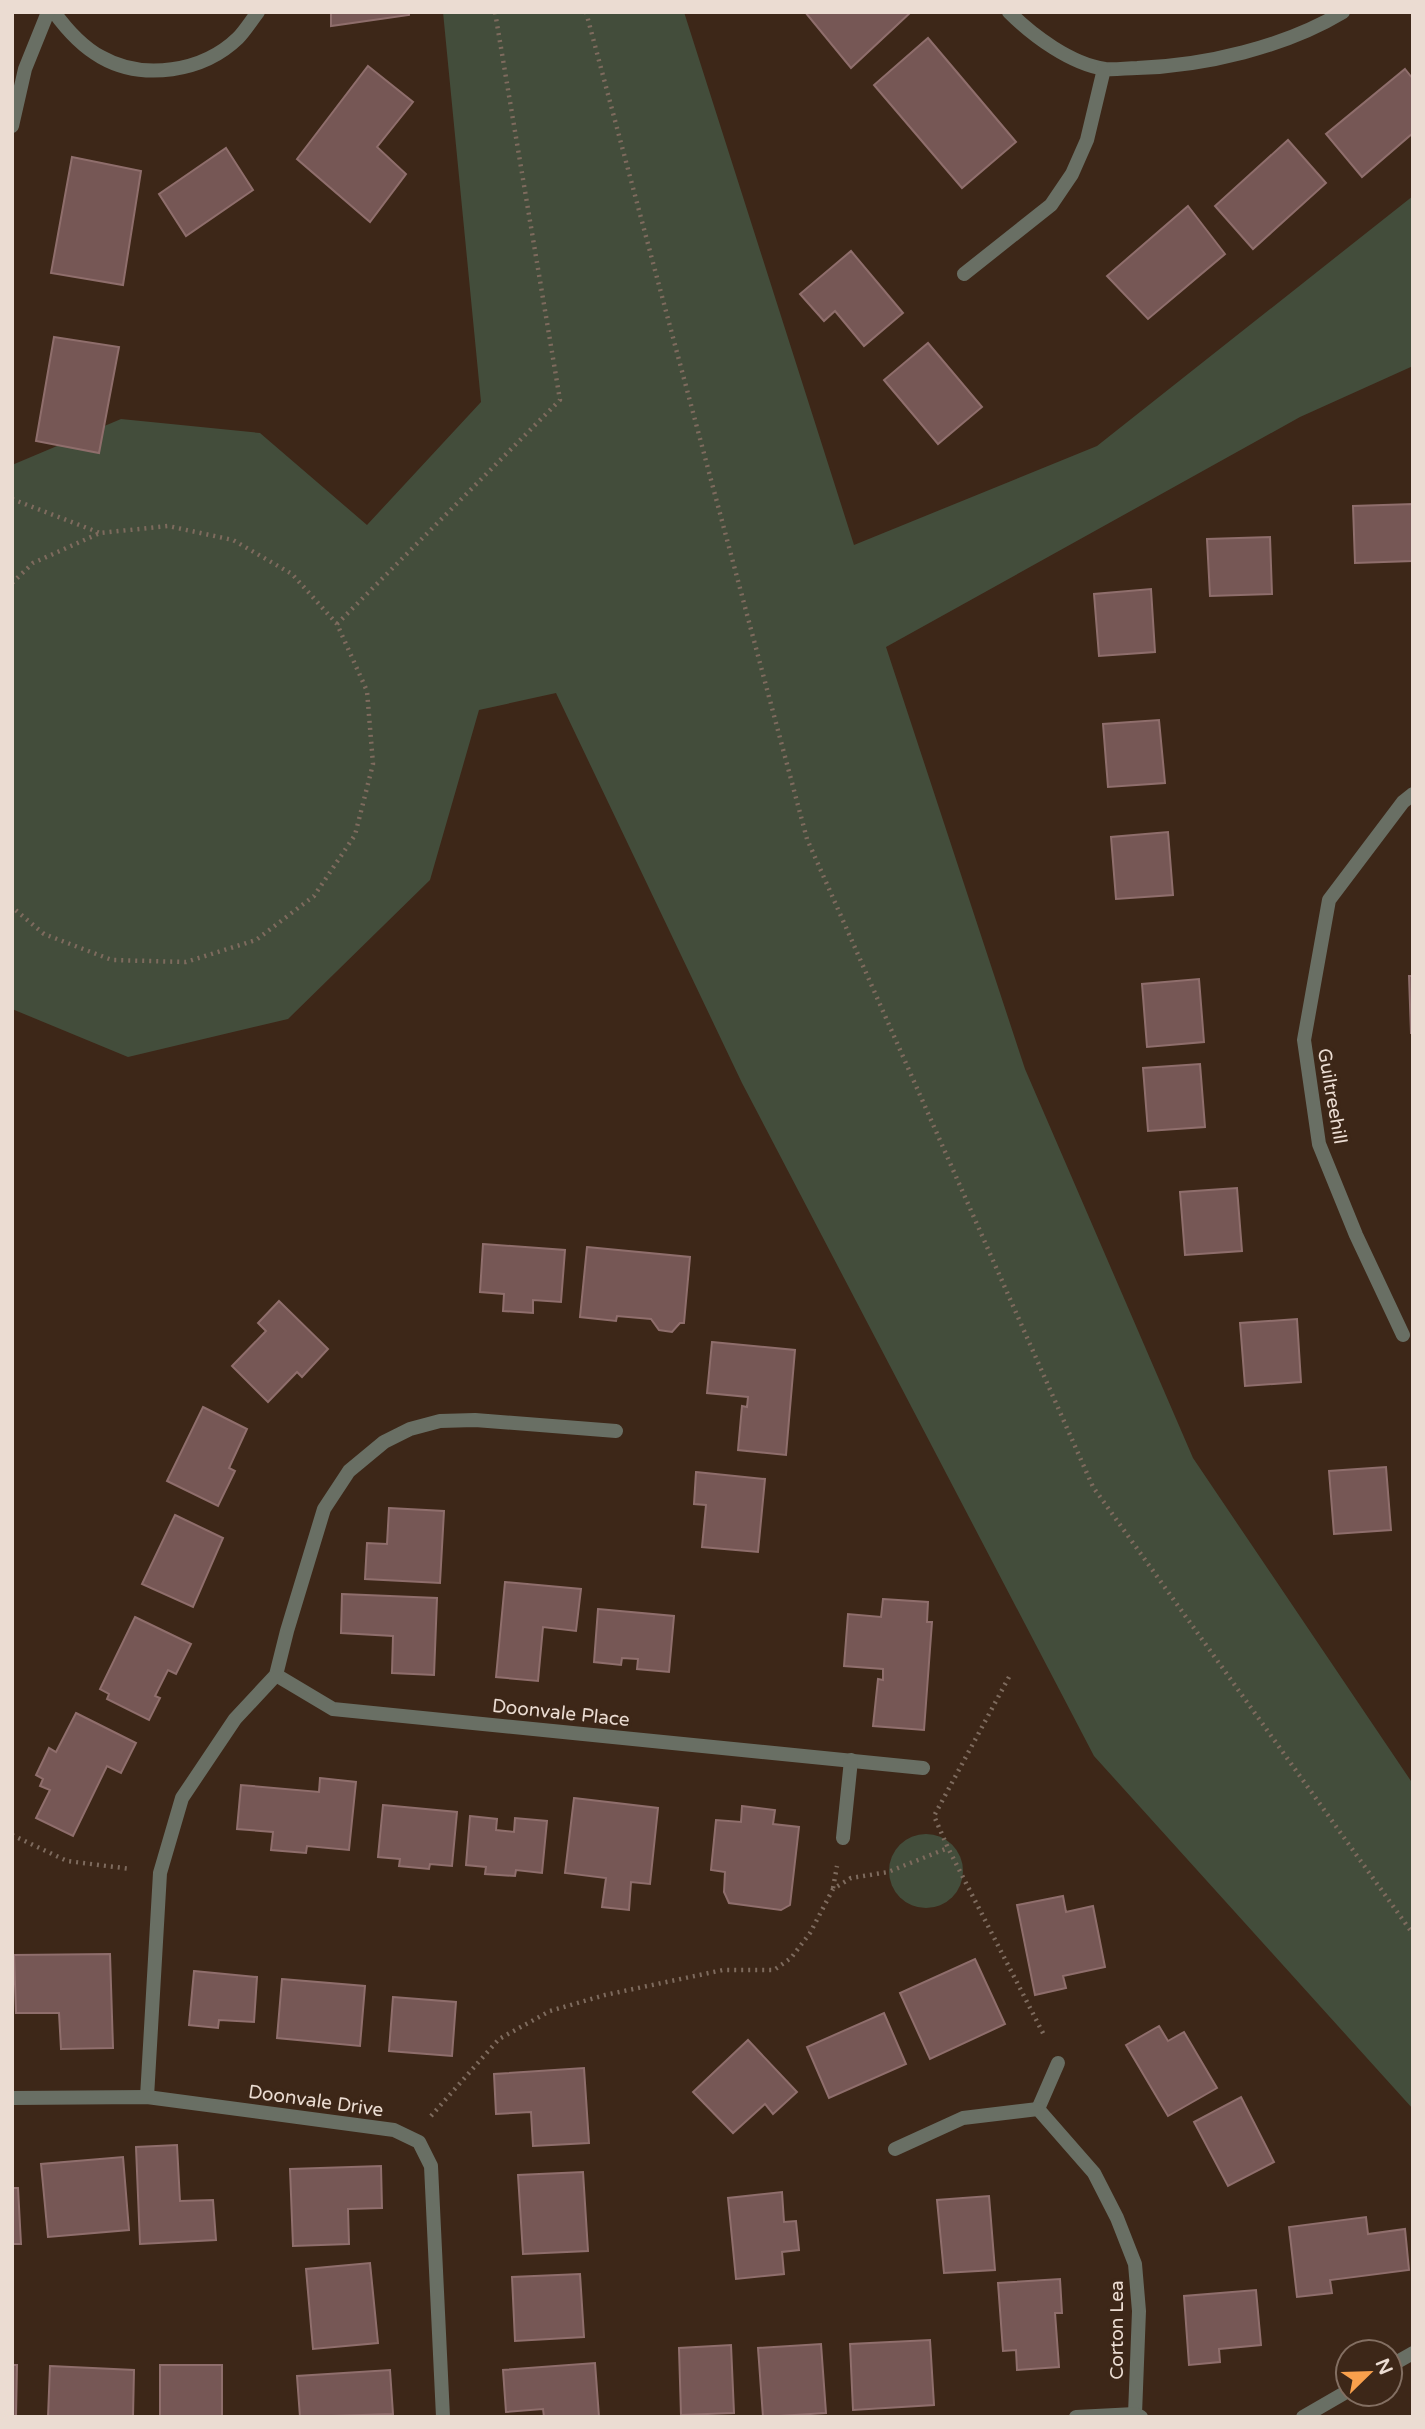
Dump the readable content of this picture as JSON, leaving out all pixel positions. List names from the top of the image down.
{
  "streets": {
    "street": [
      "Guiltreehill",
      "Doonvale Place",
      "Doonvale Drive",
      "Corton Lea"
    ]
  },
  "north": "top right"
}
